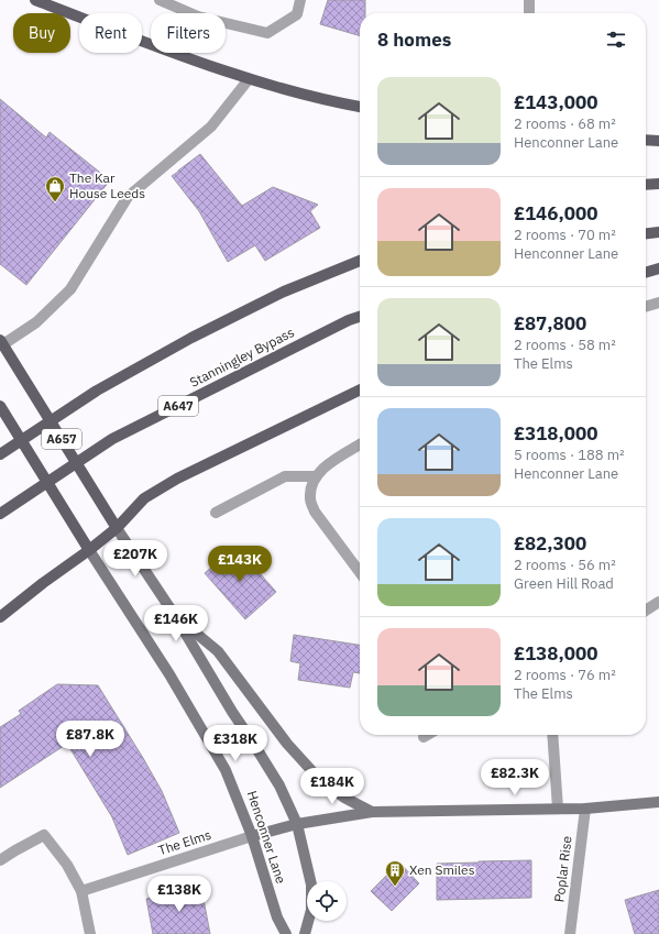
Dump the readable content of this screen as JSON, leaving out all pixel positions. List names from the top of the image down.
{
  "streets": {
    "main road": [
      "Stanningley Bypass",
      "A647",
      "A657",
      "Henconner Lane"
    ],
    "street": ["The Elms", "Poplar Rise"]
  },
  "crossings": [
    ["Henconner Lane", "The Elms"],
    ["The Elms", "Poplar Rise"]
  ],
  "places": {
    "shop": ["The Kar House Leeds"],
    "building": ["Xen Smiles"]
  },
  "page": {
    "chip": ["Buy", "Rent", "Filters"],
    "heading": "8 homes",
    "list": [
      {
        "name": "£143,000",
        "note": "2 rooms · 68 m² · Henconner Lane"
      },
      {
        "name": "£146,000",
        "note": "2 rooms · 70 m² · Henconner Lane"
      },
      {
        "name": "£87,800",
        "note": "2 rooms · 58 m² · The Elms"
      },
      {
        "name": "£318,000",
        "note": "5 rooms · 188 m² · Henconner Lane"
      },
      {
        "name": "£82,300",
        "note": "2 rooms · 56 m² · Green Hill Road"
      },
      {
        "name": "£138,000",
        "note": "2 rooms · 76 m² · The Elms"
      }
    ],
    "price": [
      "£207K",
      "£143K",
      "£146K",
      "£87.8K",
      "£318K",
      "£82.3K",
      "£184K",
      "£138K"
    ]
  }
}
